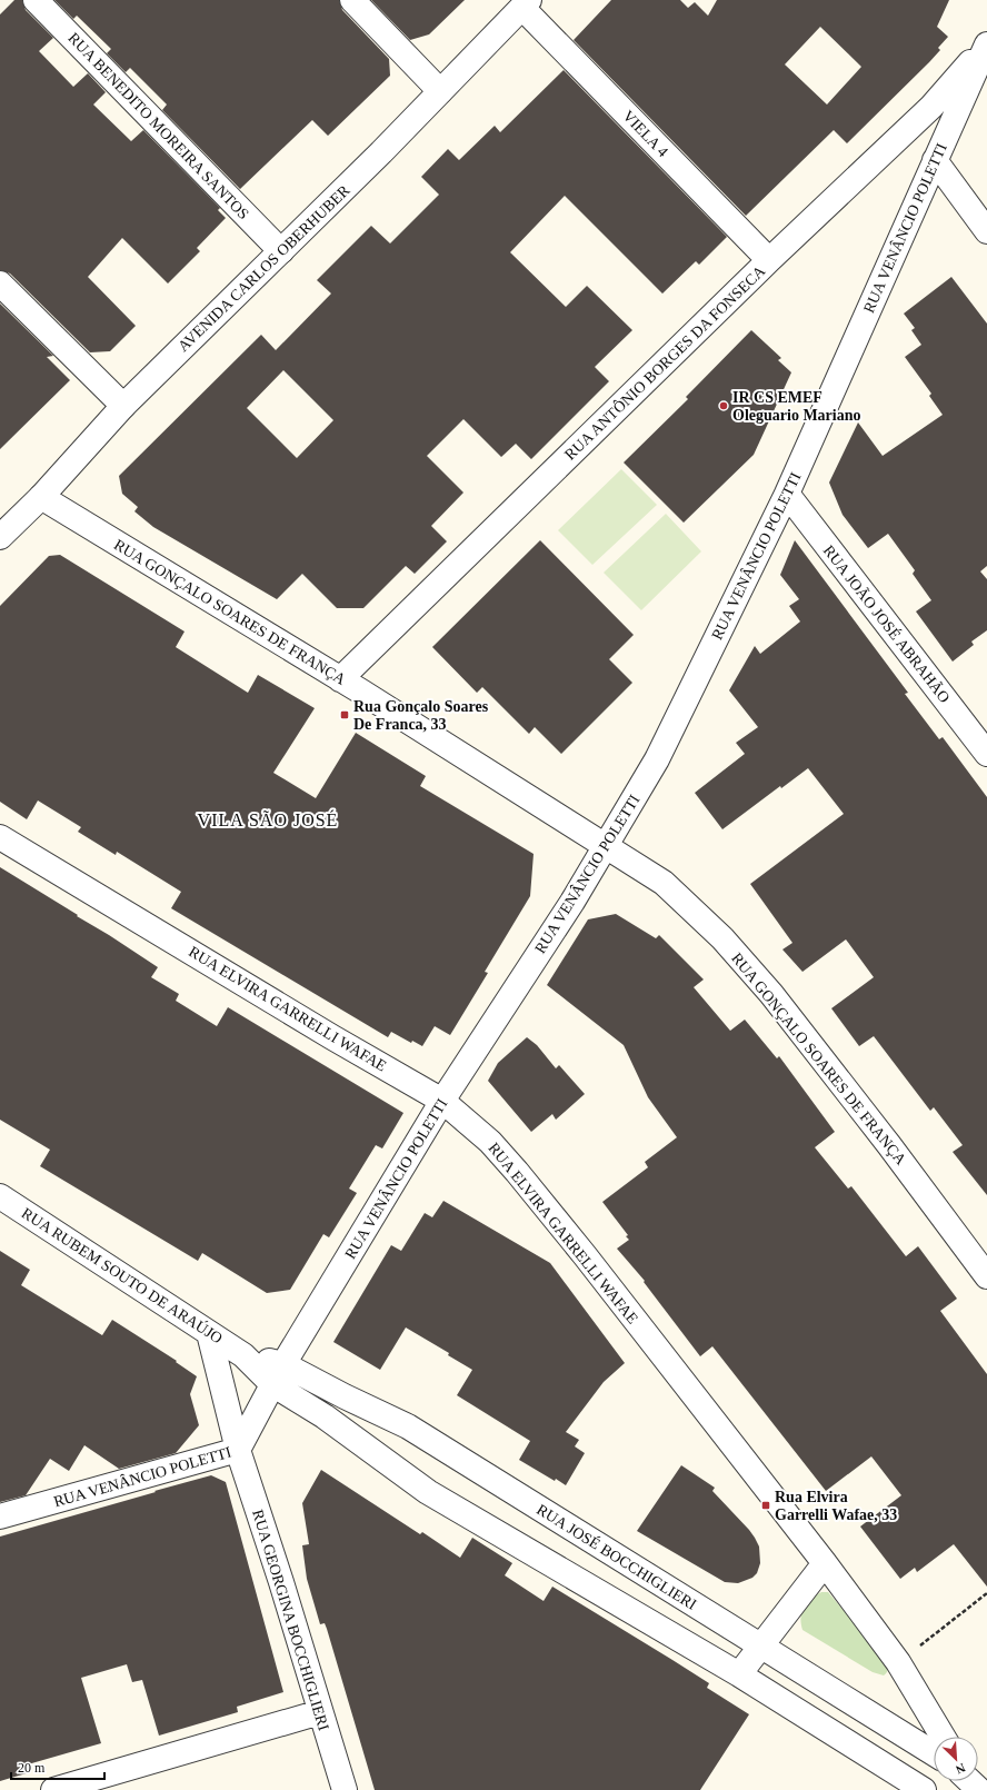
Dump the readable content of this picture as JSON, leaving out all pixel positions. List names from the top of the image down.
{
  "streets": {
    "street": [
      "RUA BENEDITO MOREIRA SANTOS",
      "VIELA 4",
      "RUA VENÂNCIO POLETTI",
      "AVENIDA CARLOS OBERHUBER",
      "RUA ANTÔNIO BORGES DA FONSECA",
      "RUA GONÇALO SOARES DE FRANÇA",
      "RUA JOÃO JOSÉ ABRAHÃO",
      "RUA ELVIRA GARRELLI WAFAE",
      "RUA RUBEM SOUTO DE ARAÚJO",
      "RUA JOSÉ BOCCHIGLIERI",
      "RUA GEORGINA BOCCHIGLIERI"
    ]
  },
  "crossings": [
    ["RUA BENEDITO MOREIRA SANTOS", "AVENIDA CARLOS OBERHUBER"],
    ["VIELA 4", "AVENIDA CARLOS OBERHUBER"],
    ["VIELA 4", "RUA ANTÔNIO BORGES DA FONSECA"],
    ["RUA VENÂNCIO POLETTI", "RUA ANTÔNIO BORGES DA FONSECA"],
    ["RUA VENÂNCIO POLETTI", "RUA GONÇALO SOARES DE FRANÇA"],
    ["RUA VENÂNCIO POLETTI", "RUA JOÃO JOSÉ ABRAHÃO"],
    ["RUA VENÂNCIO POLETTI", "RUA ELVIRA GARRELLI WAFAE"],
    ["RUA VENÂNCIO POLETTI", "RUA RUBEM SOUTO DE ARAÚJO"],
    ["RUA VENÂNCIO POLETTI", "RUA JOSÉ BOCCHIGLIERI"],
    ["RUA VENÂNCIO POLETTI", "RUA GEORGINA BOCCHIGLIERI"],
    ["AVENIDA CARLOS OBERHUBER", "RUA GONÇALO SOARES DE FRANÇA"],
    ["RUA ANTÔNIO BORGES DA FONSECA", "RUA GONÇALO SOARES DE FRANÇA"],
    ["RUA RUBEM SOUTO DE ARAÚJO", "RUA JOSÉ BOCCHIGLIERI"],
    ["RUA RUBEM SOUTO DE ARAÚJO", "RUA GEORGINA BOCCHIGLIERI"]
  ],
  "districts": ["VILA SÃO JOSÉ"],
  "places": {
    "other": ["IR CS EMEF Oleguario Mariano"],
    "transit": ["Rua Gonçalo Soares De Franca, 33", "Rua Elvira Garrelli Wafae, 33"]
  },
  "scale_bar": "20 m",
  "north": "bottom right"
}
